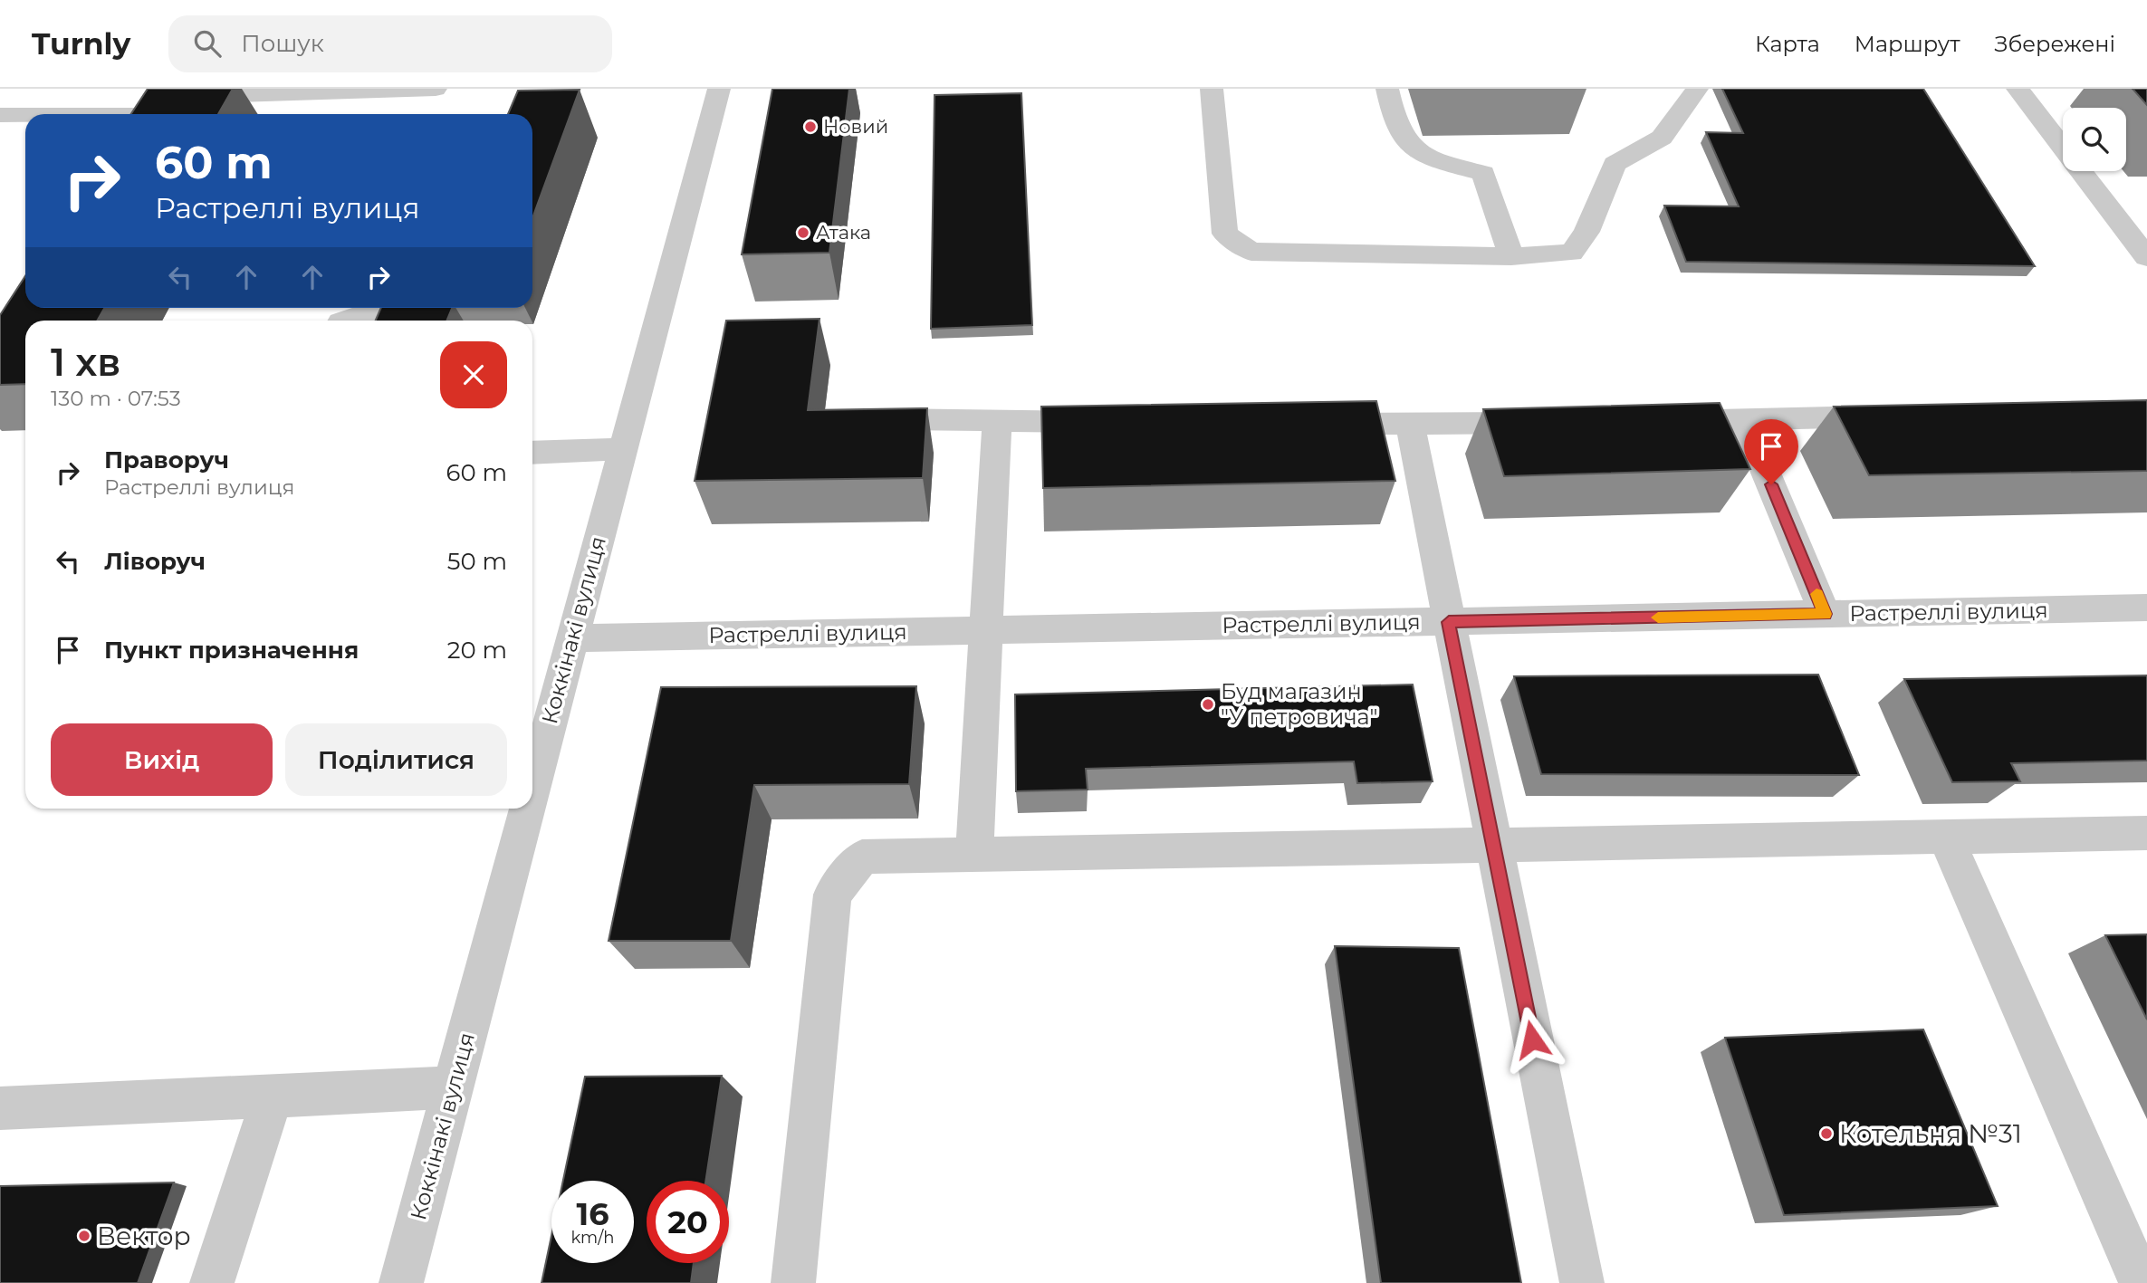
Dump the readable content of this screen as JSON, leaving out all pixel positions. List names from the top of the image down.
{
  "streets": {
    "street": ["Растреллі вулиця", "Коккінакі вулиця"]
  },
  "crossings": [
    ["Растреллі вулиця", "Коккінакі вулиця"]
  ],
  "places": [
    "Новий",
    "Атака",
    "Буд магазин \"У петровича\"",
    "Котельня №31",
    "Вектор"
  ],
  "page": {
    "header": "Turnly",
    "search": "Пошук",
    "nav": ["Карта", "Маршрут", "Збережені"],
    "turn": ["60 m", "Растреллі вулиця"],
    "heading": ["1 хв", "130 m · 07:53"],
    "list": [
      {
        "name": "Праворуч",
        "note": "Растреллі вулиця",
        "value": "60 m"
      },
      {
        "name": "Ліворуч",
        "value": "50 m"
      },
      {
        "name": "Пункт призначення",
        "value": "20 m"
      }
    ],
    "buttons": ["Вихід", "Поділитися"],
    "speed": "16 km/h",
    "limit": "20"
  }
}
